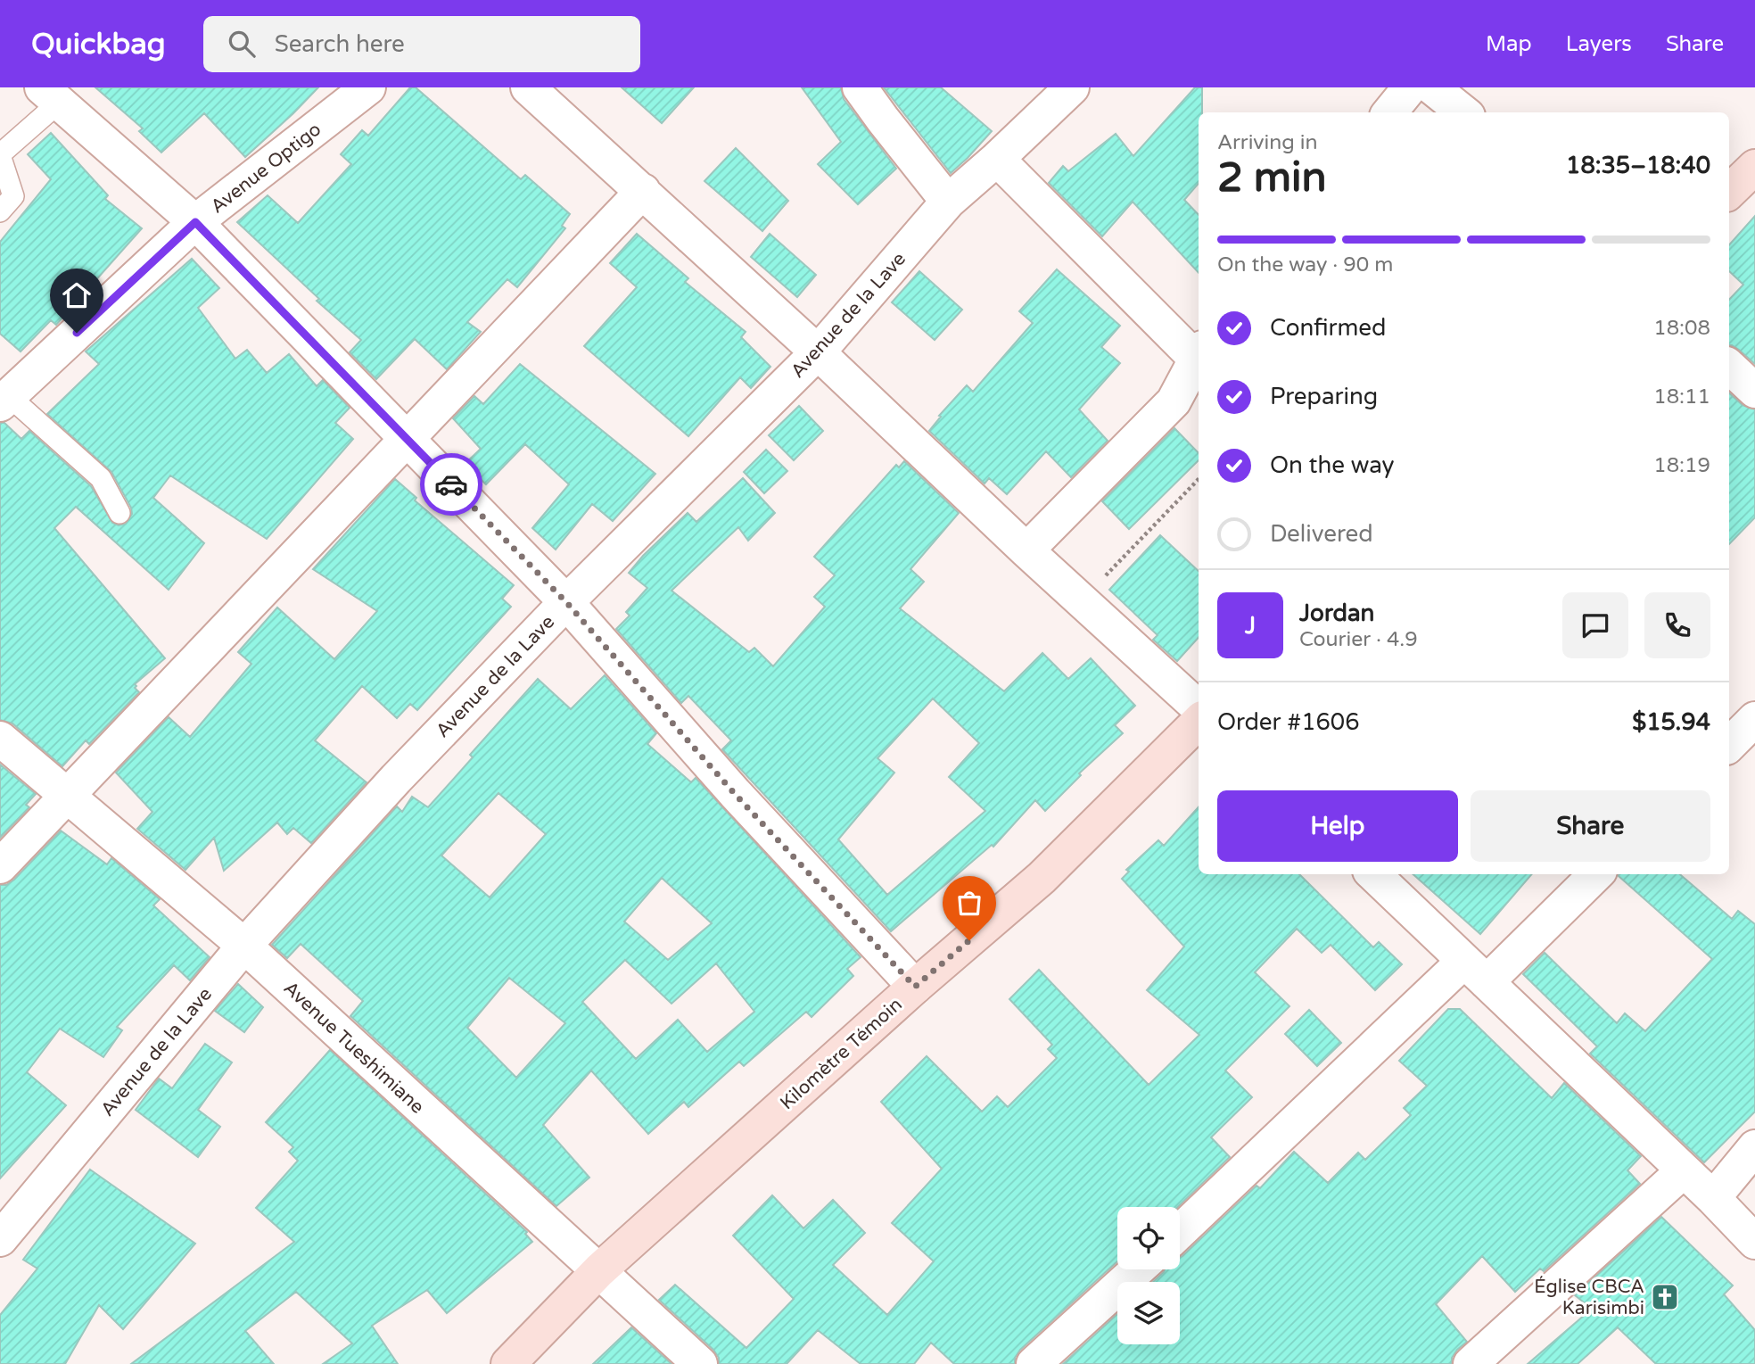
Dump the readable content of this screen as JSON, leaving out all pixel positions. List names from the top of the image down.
{
  "streets": {
    "main road": ["Kilomètre Témoin"],
    "street": ["Avenue Optigo", "Avenue de la Lave", "Avenue Tueshimiane"]
  },
  "crossings": [
    ["Avenue de la Lave", "Avenue Tueshimiane"],
    ["Avenue Tueshimiane", "Kilomètre Témoin"]
  ],
  "places": {
    "church": ["Église CBCA Karisimbi"]
  },
  "page": {
    "header": "Quickbag",
    "search": "Search here",
    "nav": ["Map", "Layers", "Share"],
    "heading": ["2 min", "Arriving in", "18:35–18:40"],
    "panel": [
      "Jordan",
      "Courier · 4.9",
      "Order #1606",
      "$15.94"
    ],
    "bar": "On the way · 90 m",
    "list": [
      ["Confirmed", "18:08"],
      ["Preparing", "18:11"],
      ["On the way", "18:19"],
      "Delivered"
    ],
    "round": "J",
    "buttons": ["Help", "Share"]
  }
}
